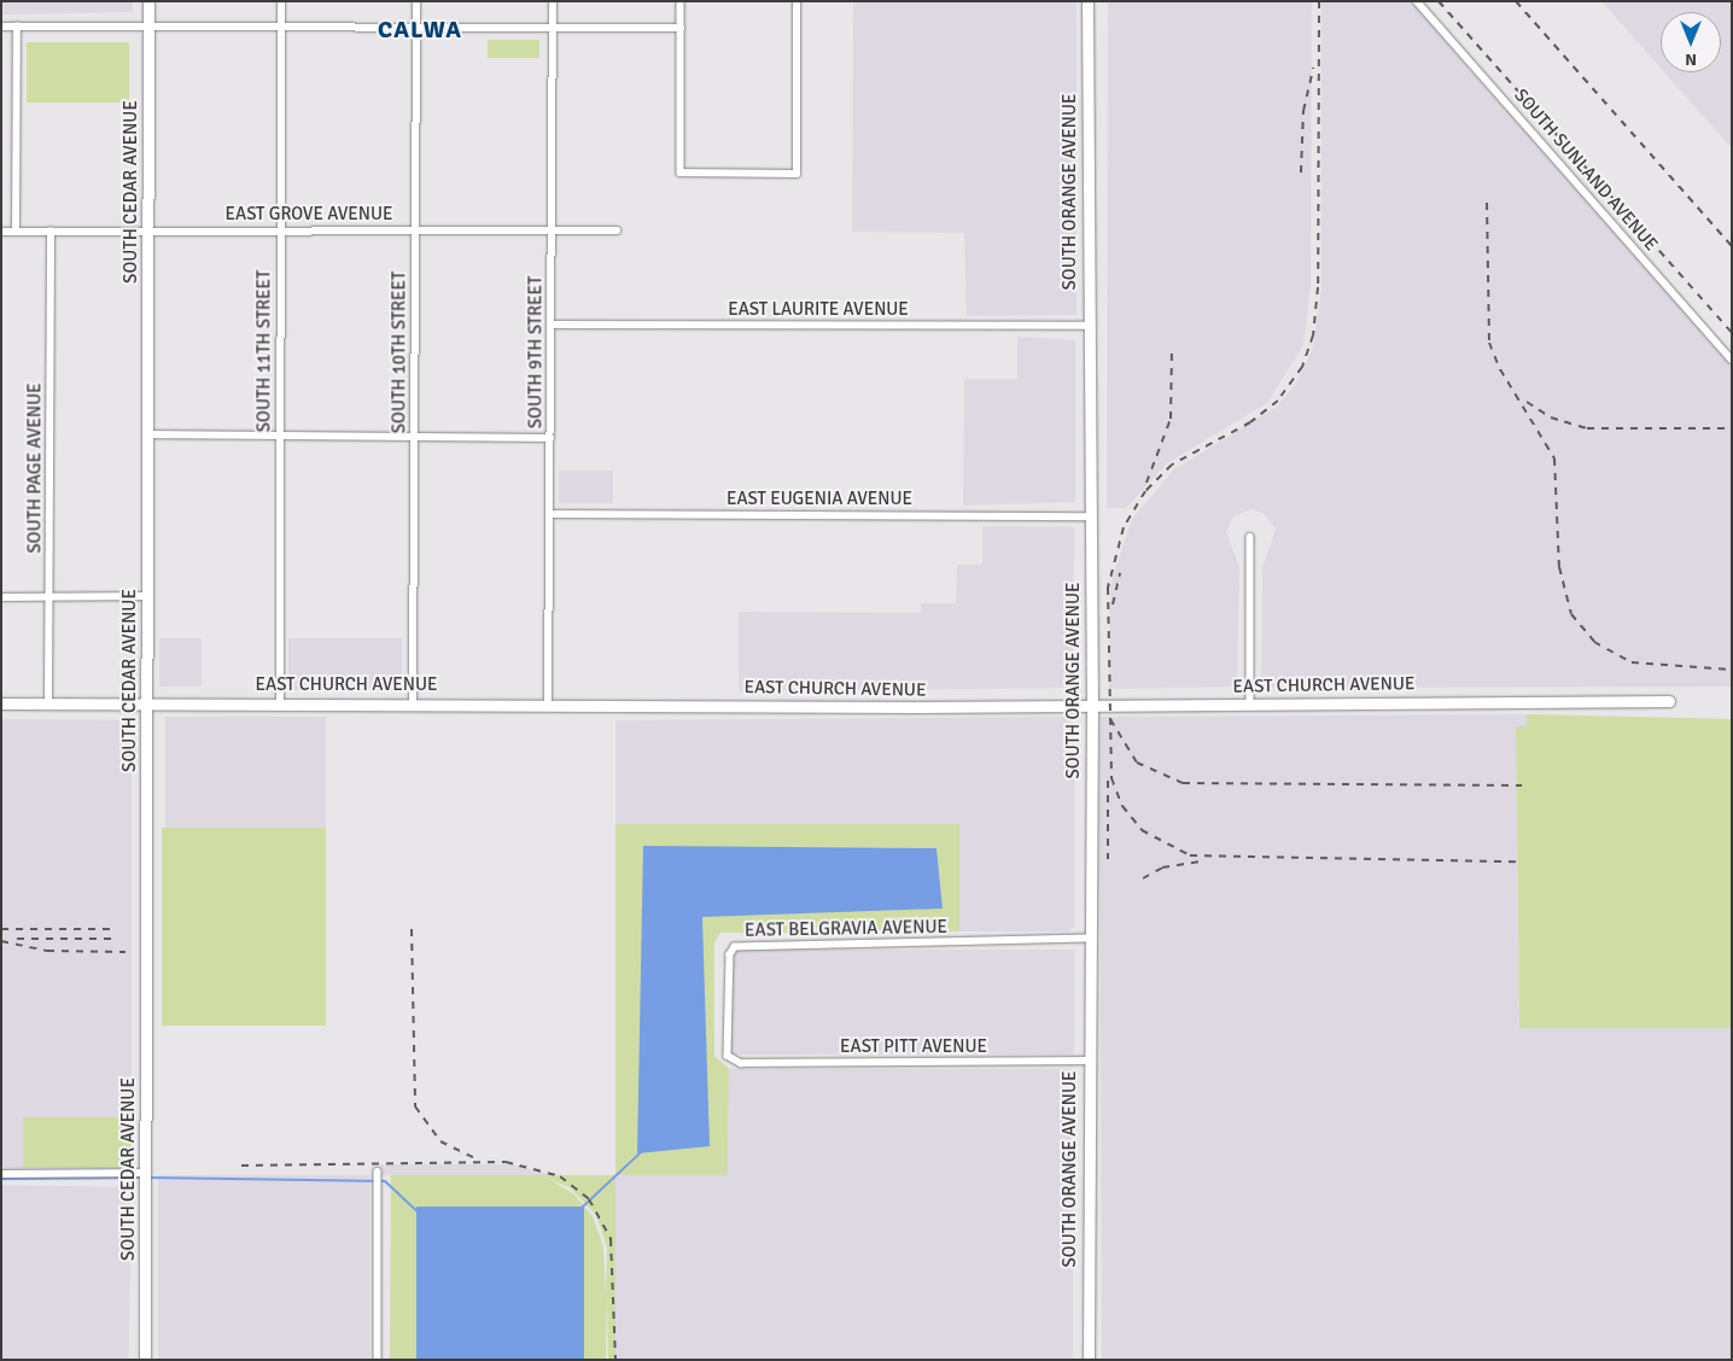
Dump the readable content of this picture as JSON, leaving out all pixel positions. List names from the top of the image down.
{
  "streets": {
    "main road": ["SOUTH CEDAR AVENUE", "SOUTH ORANGE AVENUE", "EAST CHURCH AVENUE"],
    "street": [
      "SOUTH SUNLAND AVENUE",
      "EAST GROVE AVENUE",
      "EAST LAURITE AVENUE",
      "SOUTH 11TH STREET",
      "SOUTH 10TH STREET",
      "SOUTH 9TH STREET",
      "SOUTH PAGE AVENUE",
      "EAST EUGENIA AVENUE",
      "EAST BELGRAVIA AVENUE",
      "EAST PITT AVENUE"
    ]
  },
  "crossings": [
    ["SOUTH CEDAR AVENUE", "EAST GROVE AVENUE"],
    ["SOUTH CEDAR AVENUE", "EAST CHURCH AVENUE"],
    ["SOUTH ORANGE AVENUE", "EAST LAURITE AVENUE"],
    ["SOUTH ORANGE AVENUE", "EAST EUGENIA AVENUE"],
    ["SOUTH ORANGE AVENUE", "EAST CHURCH AVENUE"],
    ["SOUTH ORANGE AVENUE", "EAST BELGRAVIA AVENUE"],
    ["SOUTH ORANGE AVENUE", "EAST PITT AVENUE"],
    ["EAST GROVE AVENUE", "SOUTH 11TH STREET"],
    ["EAST GROVE AVENUE", "SOUTH 10TH STREET"],
    ["EAST GROVE AVENUE", "SOUTH 9TH STREET"],
    ["EAST GROVE AVENUE", "SOUTH PAGE AVENUE"],
    ["EAST LAURITE AVENUE", "SOUTH 9TH STREET"],
    ["SOUTH 11TH STREET", "EAST CHURCH AVENUE"],
    ["SOUTH 10TH STREET", "EAST CHURCH AVENUE"],
    ["SOUTH 9TH STREET", "EAST EUGENIA AVENUE"],
    ["SOUTH 9TH STREET", "EAST CHURCH AVENUE"],
    ["SOUTH PAGE AVENUE", "EAST CHURCH AVENUE"],
    ["EAST BELGRAVIA AVENUE", "EAST PITT AVENUE"]
  ],
  "districts": ["CALWA"],
  "north": "bottom"
}
